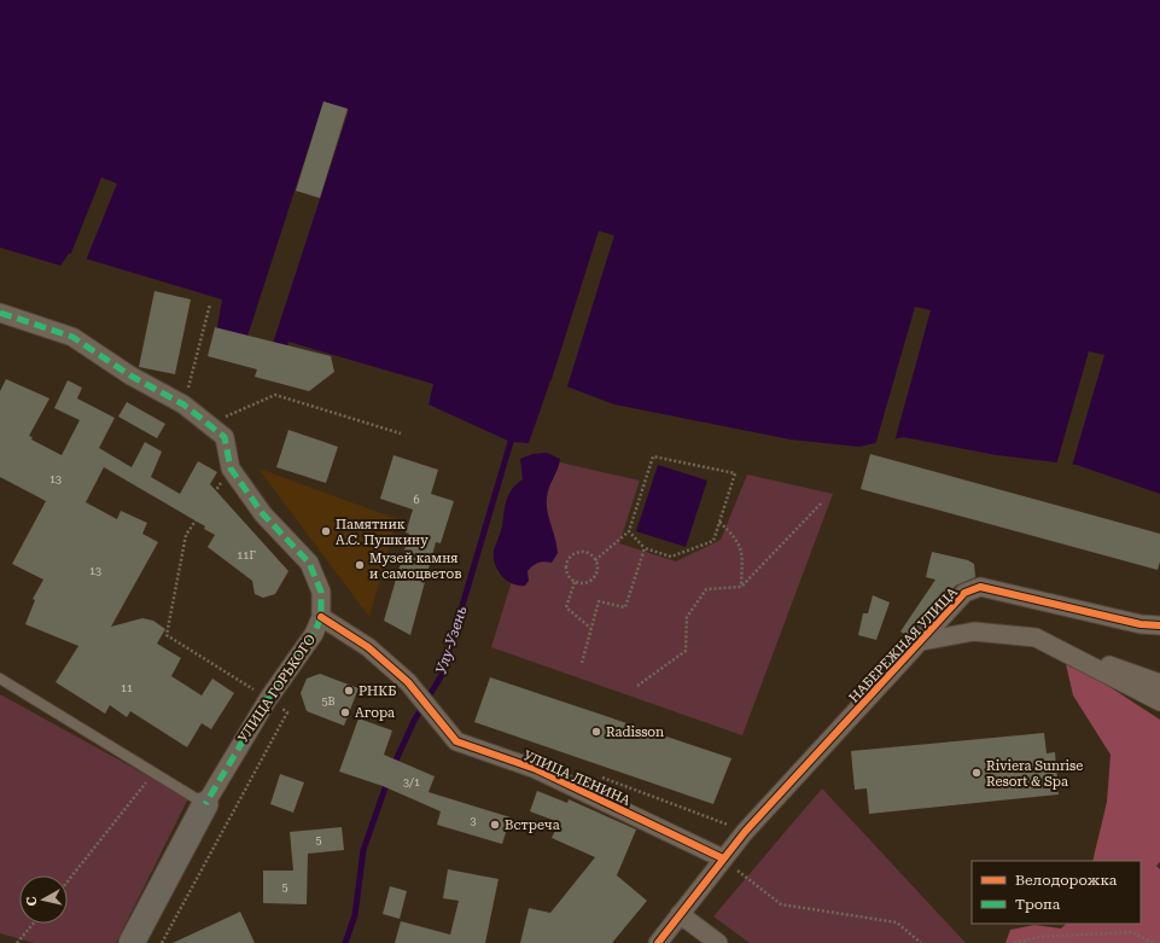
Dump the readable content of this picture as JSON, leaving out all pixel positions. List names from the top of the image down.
{
  "streets": {
    "main road": ["УЛИЦА ГОРЬКОГО"],
    "street": ["НАБЕРЕЖНАЯ УЛИЦА", "УЛИЦА ЛЕНИНА"]
  },
  "crossings": [
    ["НАБЕРЕЖНАЯ УЛИЦА", "УЛИЦА ЛЕНИНА"],
    ["УЛИЦА ГОРЬКОГО", "УЛИЦА ЛЕНИНА"]
  ],
  "water": ["Улу-Узень"],
  "places": [
    "Памятник А.С. Пушкину",
    "Музей камня и самоцветов",
    "РНКБ",
    "Агора",
    "Radisson",
    "Riviera Sunrise Resort & Spa",
    "Встреча"
  ],
  "house_numbers": [
    "13",
    "6",
    "11Г",
    "13",
    "11",
    "5В",
    "3/1",
    "3",
    "5",
    "5"
  ],
  "legend": ["Велодорожка", "Тропа"],
  "north": "left"
}
